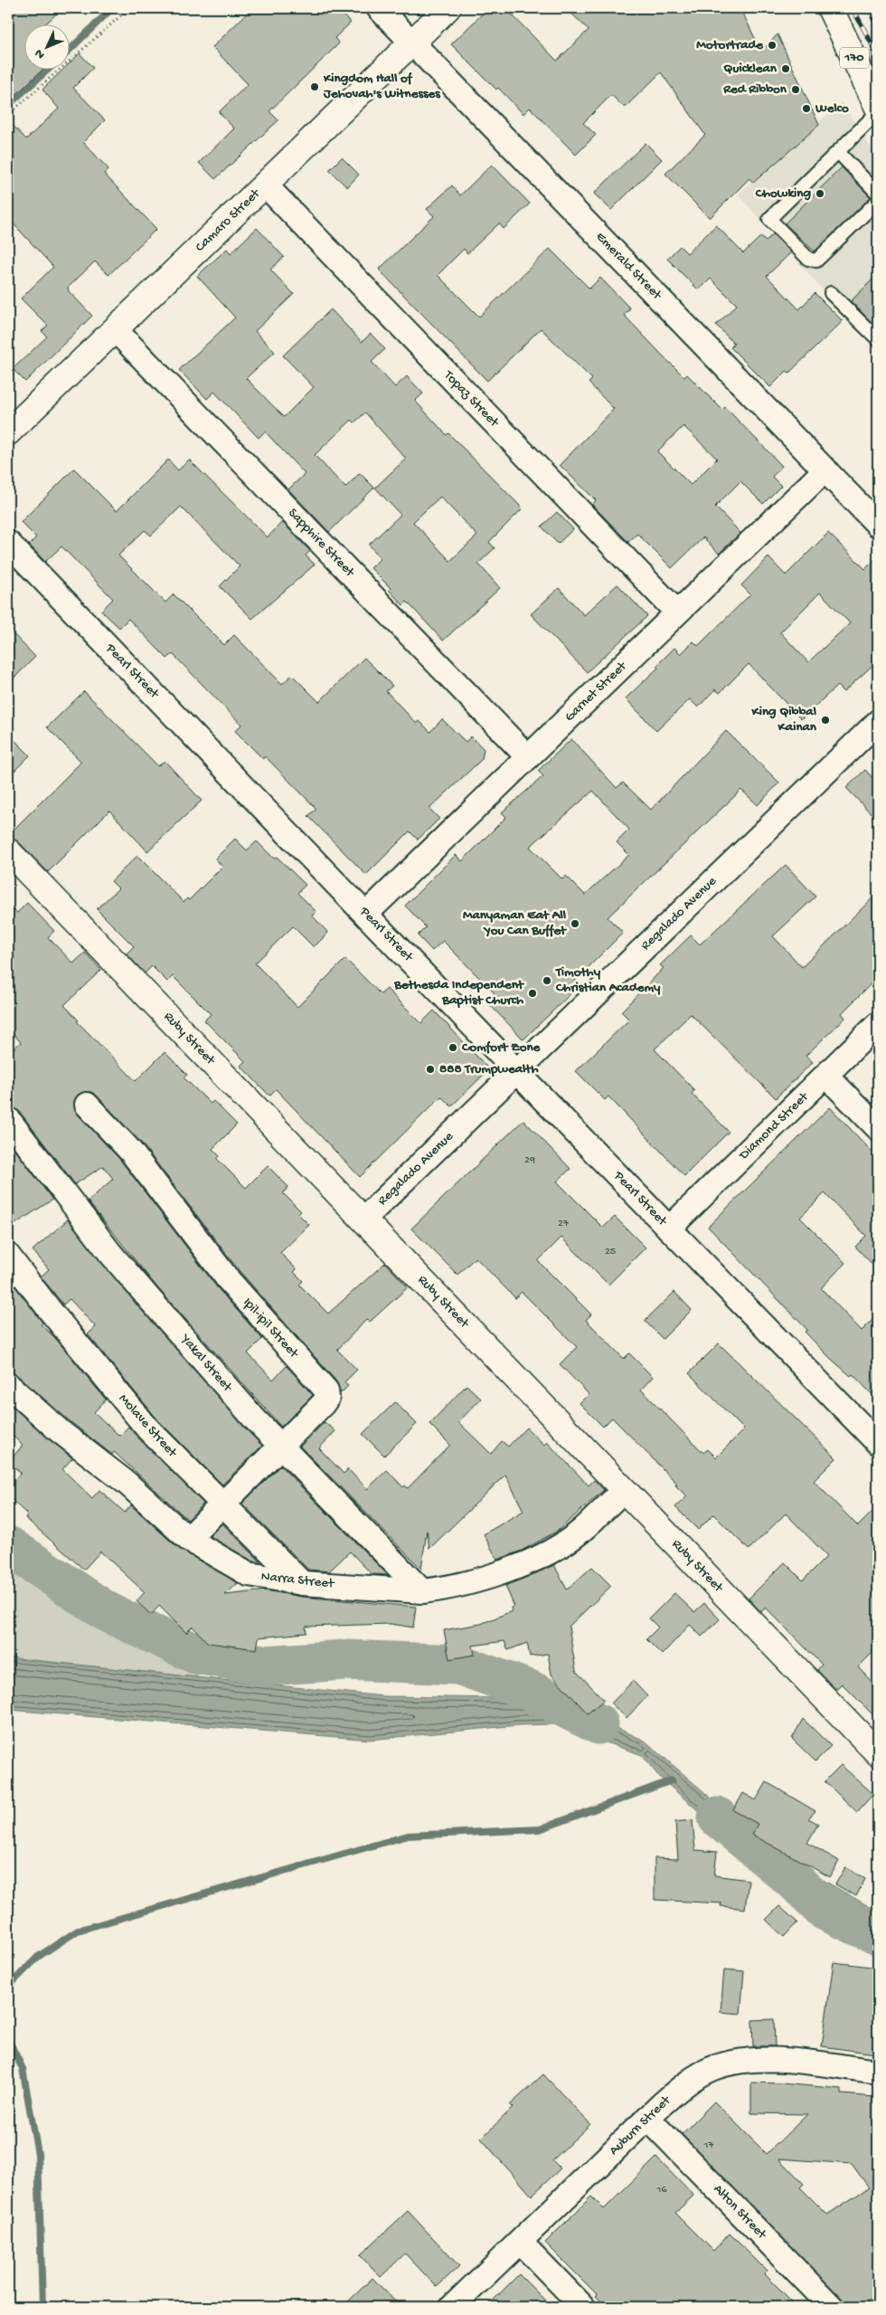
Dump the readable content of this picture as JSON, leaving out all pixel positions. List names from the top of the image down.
{
  "streets": {
    "street": [
      "170",
      "Camaro Street",
      "Emerald Street",
      "Topaz Street",
      "Sapphire Street",
      "Pearl Street",
      "Garnet Street",
      "Regalado Avenue",
      "Ruby Street",
      "Diamond Street",
      "Ipil-ipil Street",
      "Yakal Street",
      "Molave Street",
      "Narra Street",
      "Auburn Street",
      "Alton Street"
    ]
  },
  "crossings": [
    ["Camaro Street", "Emerald Street"],
    ["Camaro Street", "Topaz Street"],
    ["Camaro Street", "Sapphire Street"],
    ["Emerald Street", "Garnet Street"],
    ["Topaz Street", "Garnet Street"],
    ["Sapphire Street", "Garnet Street"],
    ["Pearl Street", "Garnet Street"],
    ["Pearl Street", "Regalado Avenue"],
    ["Pearl Street", "Diamond Street"],
    ["Regalado Avenue", "Ruby Street"],
    ["Ruby Street", "Narra Street"],
    ["Ipil-ipil Street", "Yakal Street"],
    ["Ipil-ipil Street", "Molave Street"],
    ["Ipil-ipil Street", "Narra Street"],
    ["Yakal Street", "Narra Street"],
    ["Molave Street", "Narra Street"],
    ["Auburn Street", "Alton Street"]
  ],
  "places": [
    "Motortrade",
    "Quicklean",
    "Kingdom Hall of Jehovah's Witnesses",
    "Red Ribbon",
    "Welco",
    "Chowking",
    "King Qibbal Kainan",
    "Manyaman Eat All You Can Buffet",
    "Timothy Christian Academy",
    "Bethesda Independent Baptist Church",
    "Comfort Zone",
    "888 Trumpwealth"
  ],
  "house_numbers": [
    "29",
    "27",
    "25",
    "17",
    "16"
  ],
  "north": "bottom left"
}
